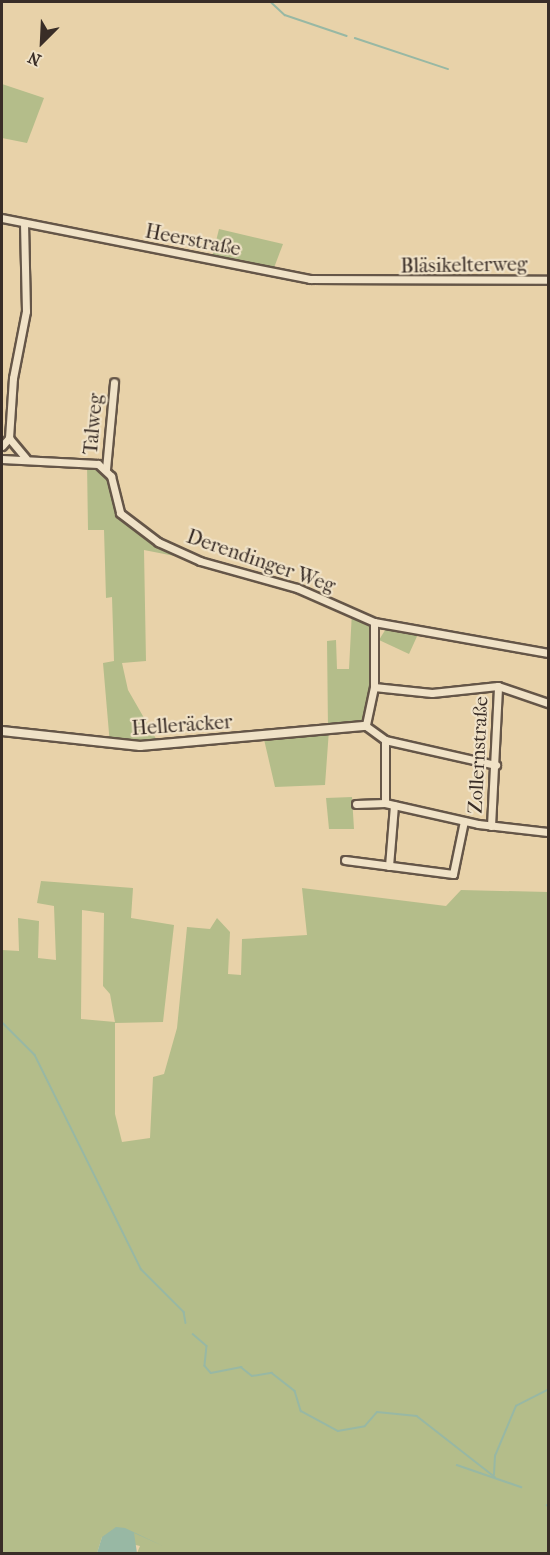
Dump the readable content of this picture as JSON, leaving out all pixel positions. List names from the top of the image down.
{
  "streets": {
    "street": [
      "Heerstraße",
      "Bläsikelterweg",
      "Talweg",
      "Derendinger Weg",
      "Helleräcker",
      "Zollernstraße"
    ]
  },
  "crossings": [
    ["Heerstraße", "Bläsikelterweg"],
    ["Talweg", "Derendinger Weg"]
  ],
  "north": "bottom left"
}
